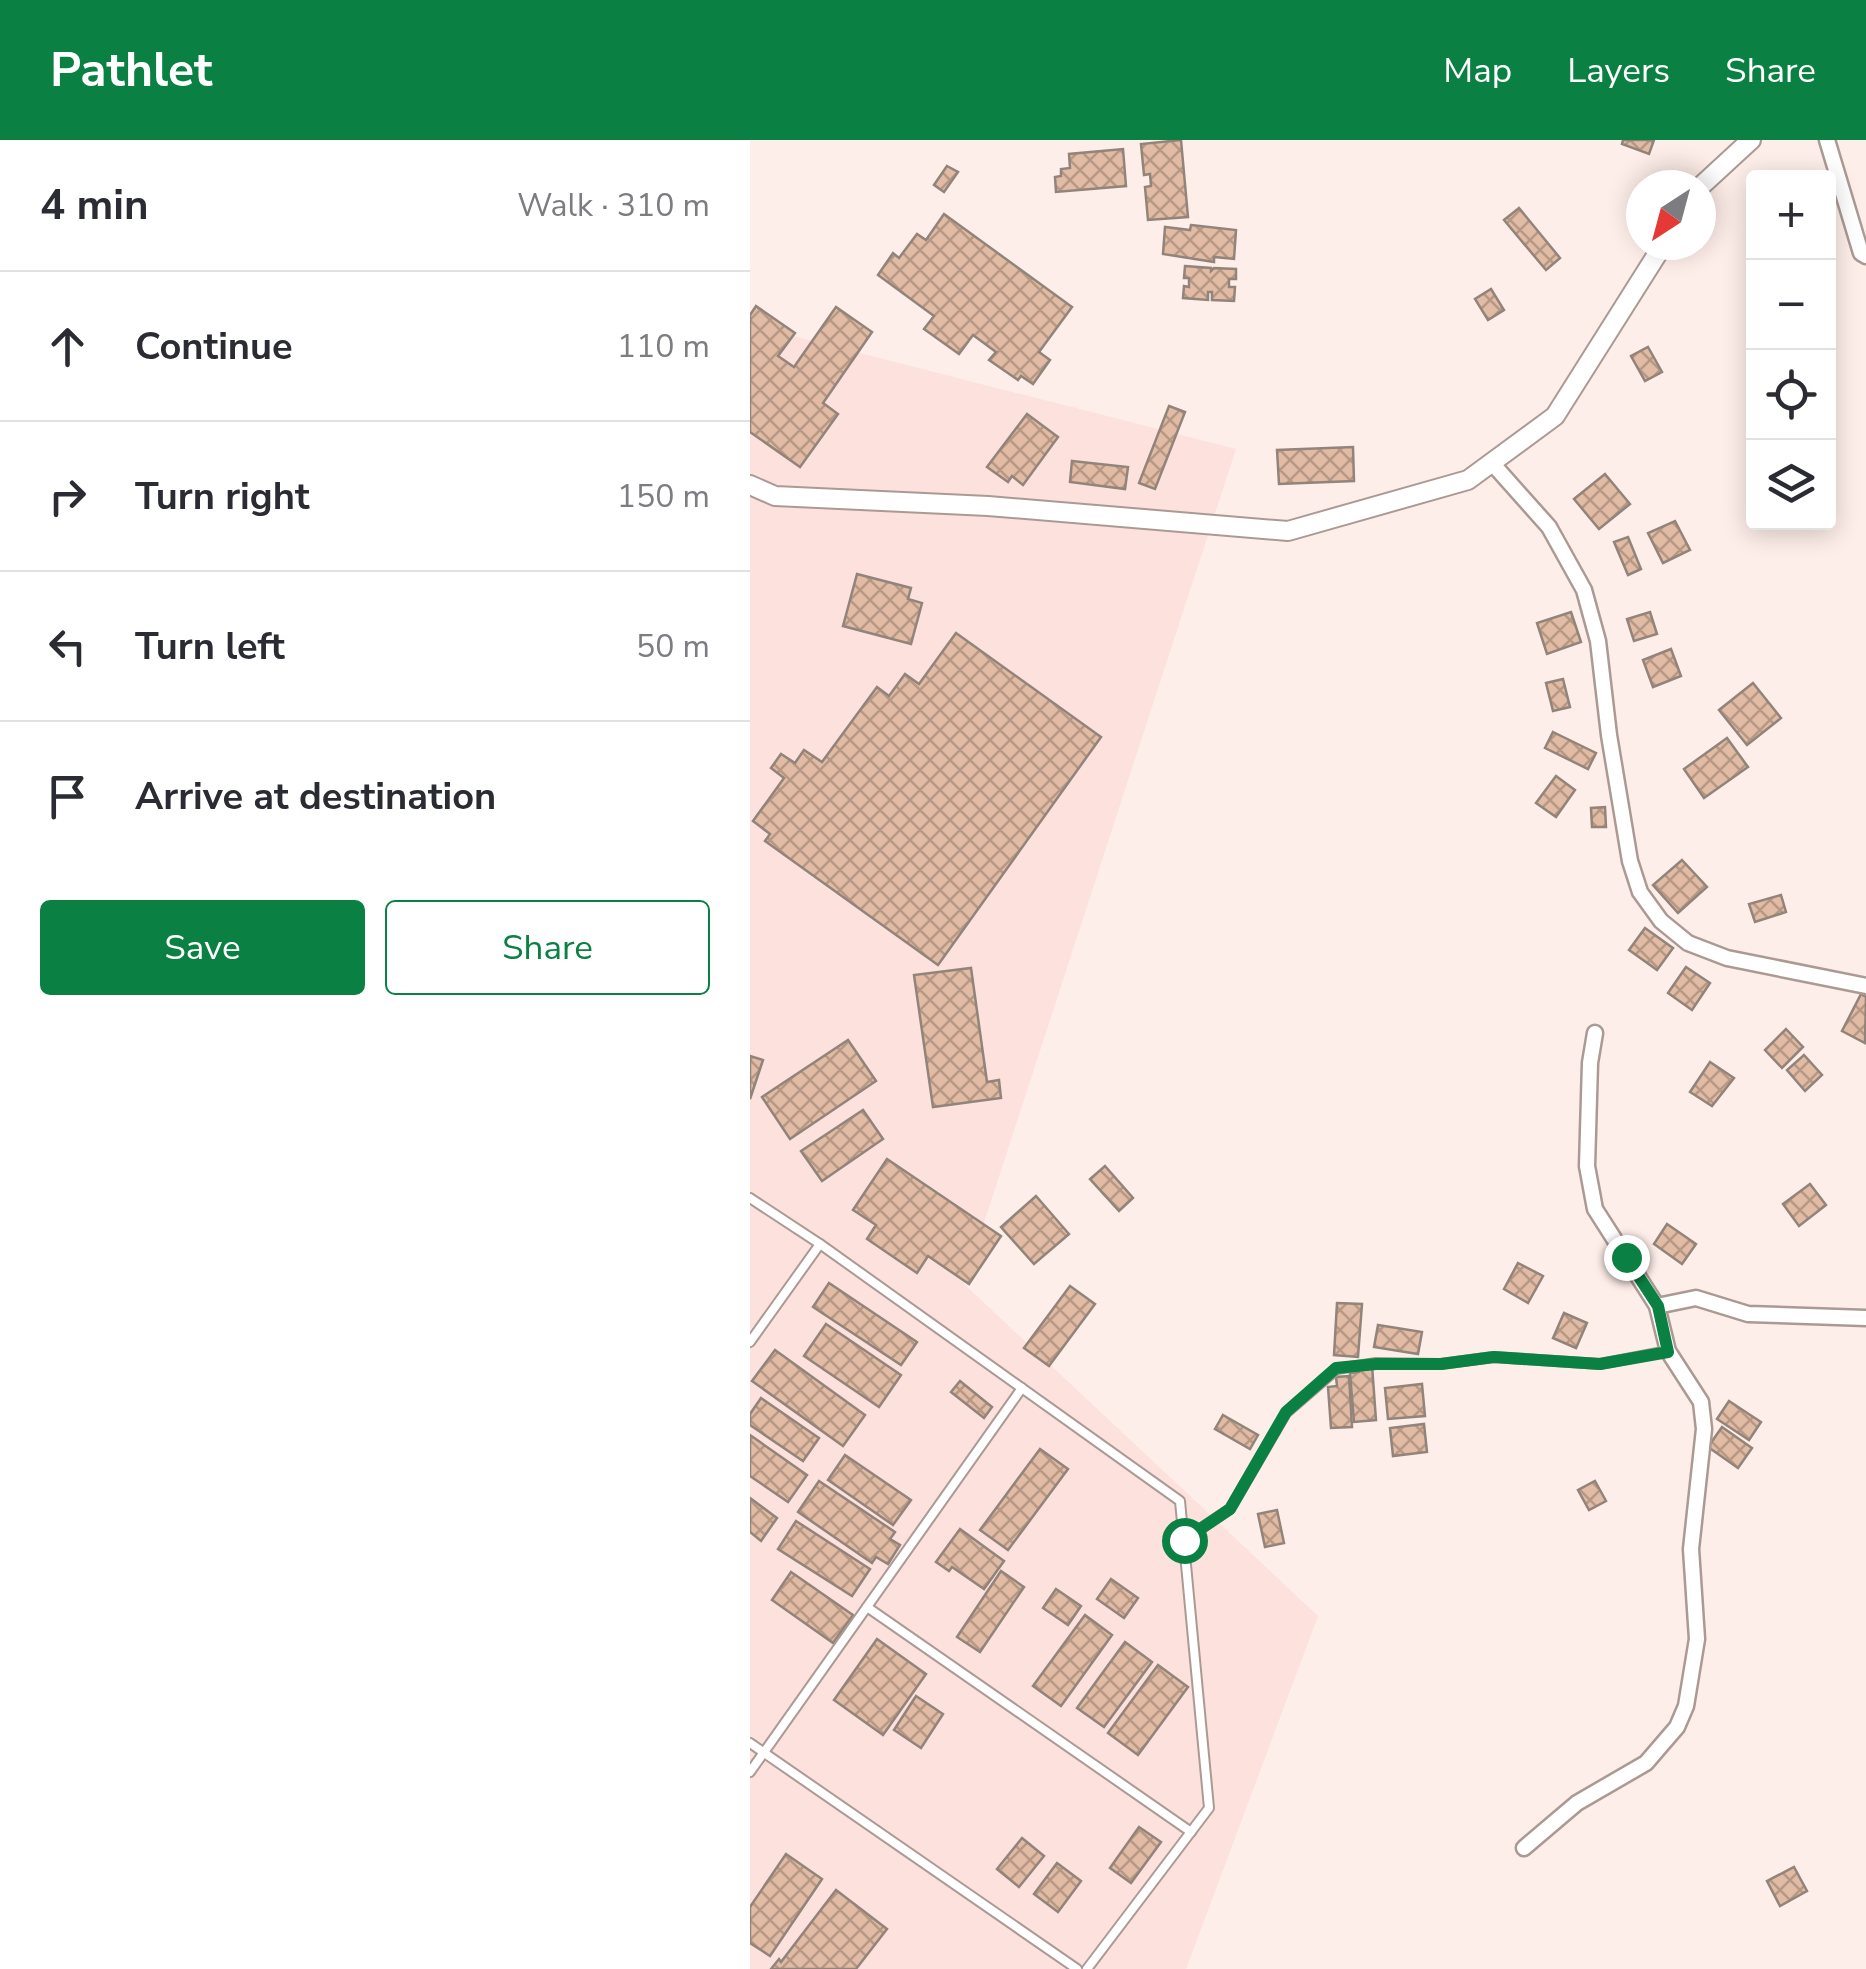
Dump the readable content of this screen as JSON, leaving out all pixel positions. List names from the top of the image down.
{
  "north": "bottom left",
  "page": {
    "header": "Pathlet",
    "nav": ["Map", "Layers", "Share"],
    "heading": ["4 min", "Walk · 310 m"],
    "map_buttons": ["+", "−"],
    "list": [
      ["Continue", "110 m"],
      ["Turn right", "150 m"],
      ["Turn left", "50 m"],
      "Arrive at destination"
    ],
    "buttons": ["Save", "Share"]
  }
}
